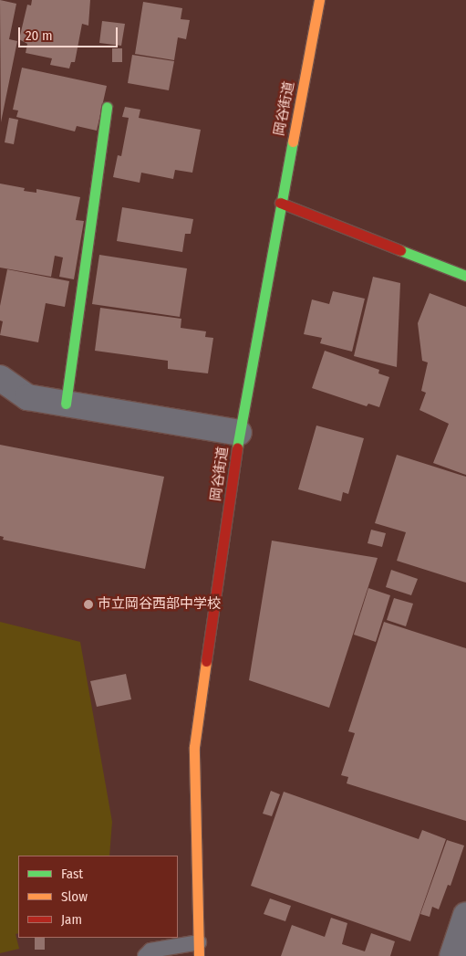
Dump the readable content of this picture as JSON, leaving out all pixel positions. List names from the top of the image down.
{
  "streets": {
    "main road": ["岡谷街道"]
  },
  "places": ["市立岡谷西部中学校"],
  "legend": ["Fast", "Slow", "Jam"],
  "scale_bar": "20 m"
}
